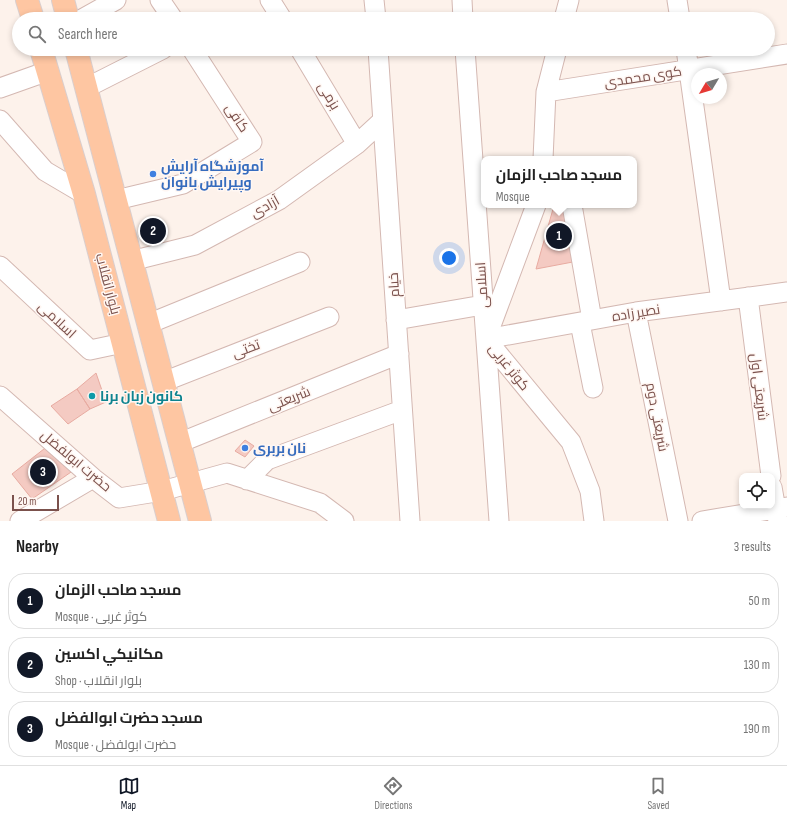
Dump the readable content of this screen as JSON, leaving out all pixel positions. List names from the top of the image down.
{
  "streets": {
    "main road": ["بلوار انقلاب"],
    "street": [
      "کوی محمدی",
      "بزمی",
      "کافی",
      "آزادی",
      "خیام",
      "اسلامی",
      "نصیر زاده",
      "تختی",
      "کوثر غربی",
      "شریعتی اول",
      "شریعتی",
      "شریعتی دوم",
      "حضرت ابولفضل"
    ]
  },
  "crossings": [
    ["بزمی", "آزادی"],
    ["کافی", "بلوار انقلاب"],
    ["آزادی", "بلوار انقلاب"],
    ["آزادی", "خیام"],
    ["بلوار انقلاب", "اسلامی"],
    ["بلوار انقلاب", "تختی"],
    ["بلوار انقلاب", "شریعتی"],
    ["بلوار انقلاب", "حضرت ابولفضل"],
    ["خیام", "شریعتی"],
    ["اسلامی", "نصیر زاده"],
    ["اسلامی", "کوثر غربی"],
    ["نصیر زاده", "کوثر غربی"],
    ["نصیر زاده", "شریعتی اول"],
    ["نصیر زاده", "شریعتی دوم"]
  ],
  "places": ["آموزشگاه آرایش وپیرایش بانوان", "کانون زبان برنا", "نان بربری"],
  "scale_bar": "20 m",
  "north": "bottom left",
  "page": {
    "search": "Search here",
    "popup": ["مسجد صاحب الزمان", "Mosque"],
    "pins": ["2", "1", "3"],
    "scale": "20 m",
    "heading": ["Nearby", "3 results"],
    "list": [
      {
        "mark": "1",
        "name": "مسجد صاحب الزمان",
        "note": "Mosque · کوثر غربی",
        "value": "50 m"
      },
      {
        "mark": "2",
        "name": "مكانيكي اكسين",
        "note": "Shop · بلوار انقلاب",
        "value": "130 m"
      },
      {
        "mark": "3",
        "name": "مسجد حضرت ابوالفضل",
        "note": "Mosque · حضرت ابولفضل",
        "value": "190 m"
      }
    ],
    "nav": ["Map", "Directions", "Saved"]
  }
}
